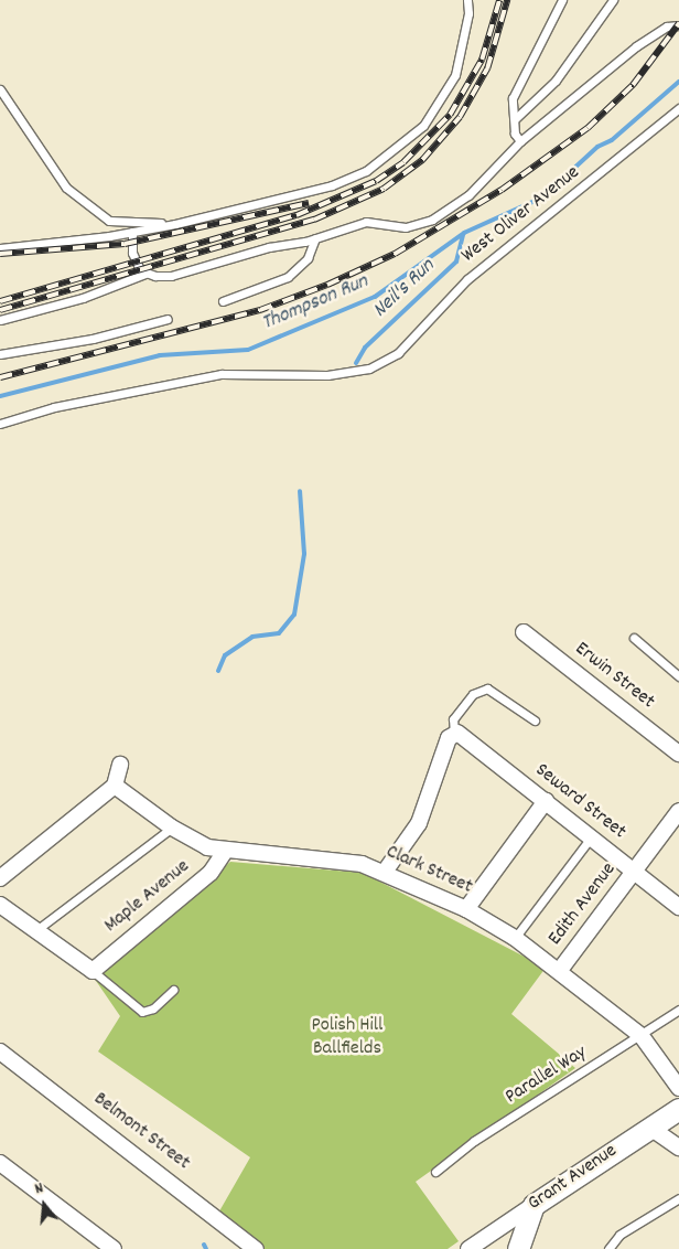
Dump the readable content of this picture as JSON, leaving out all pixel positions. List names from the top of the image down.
{
  "streets": {
    "street": [
      "Erwin Street",
      "Seward Street",
      "Clark Street",
      "Maple Avenue",
      "Edith Avenue",
      "Belmont Street",
      "Grant Avenue"
    ],
    "lane": ["West Oliver Avenue", "Parallel Way"]
  },
  "crossings": [
    ["Seward Street", "Edith Avenue"],
    ["Clark Street", "Maple Avenue"],
    ["Clark Street", "Edith Avenue"],
    ["Clark Street", "Parallel Way"]
  ],
  "water": ["Neil's Run", "Thompson Run"],
  "parks": ["Polish Hill Ballfields"],
  "north": "top"
}
